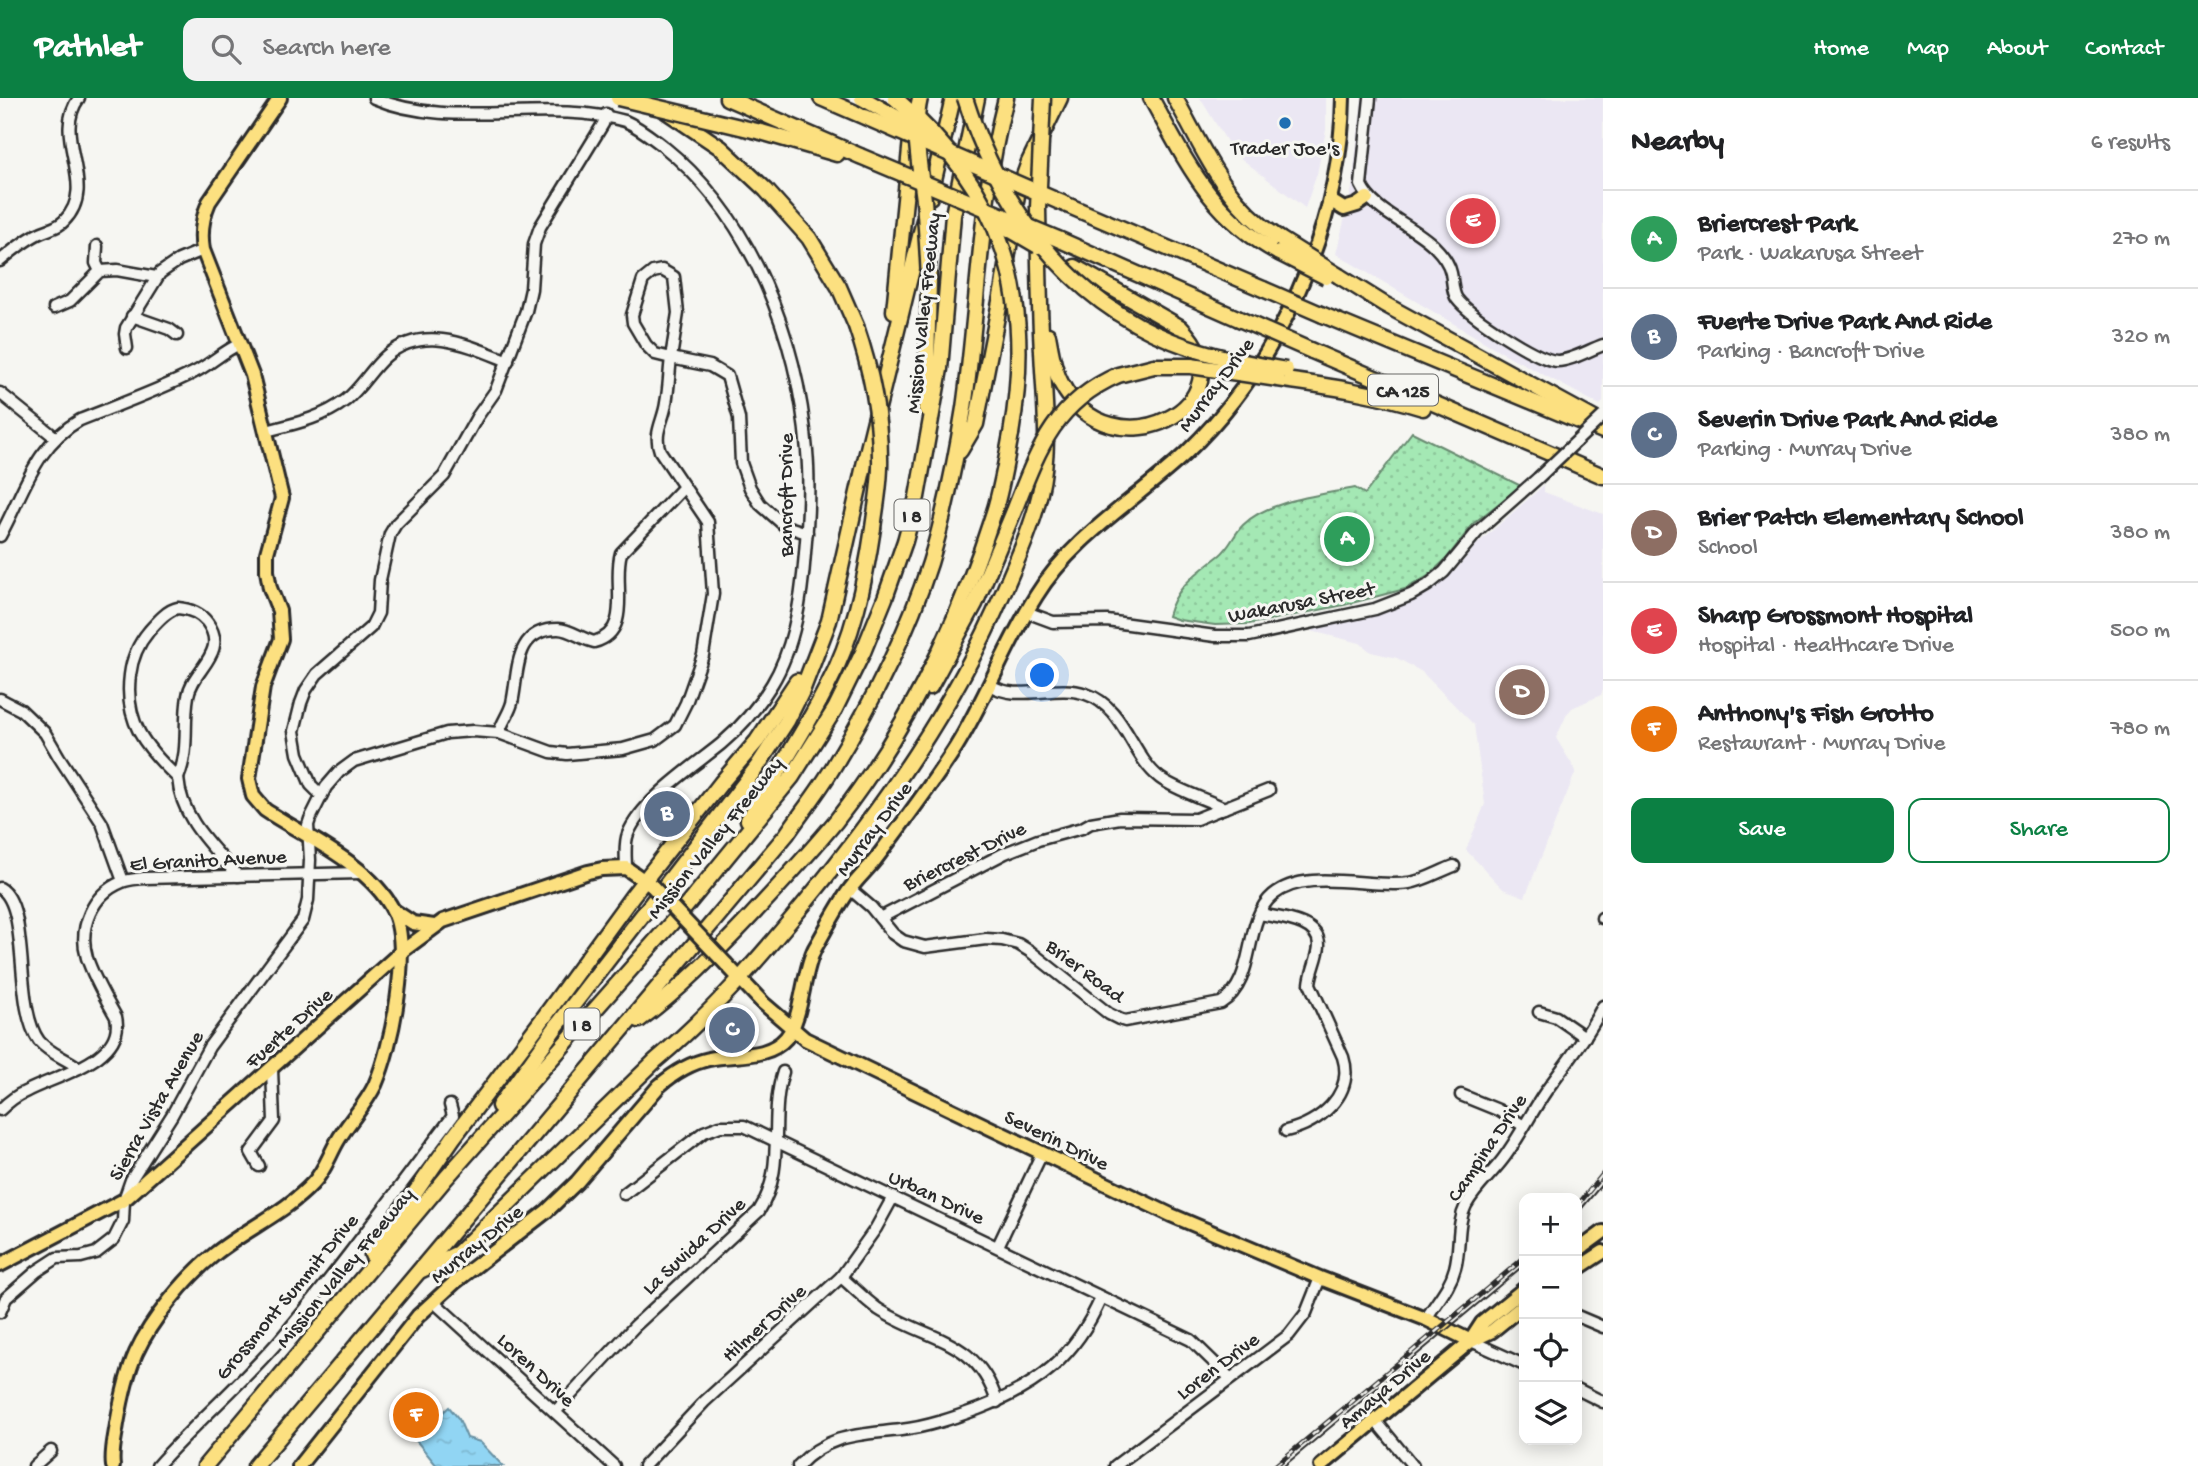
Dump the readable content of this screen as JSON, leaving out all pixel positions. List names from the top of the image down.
{
  "streets": {
    "highway": ["Mission Valley Freeway", "CA 125", "I 8"],
    "main road": [
      "Murray Drive",
      "Fuerte Drive",
      "Severin Drive",
      "Amaya Drive"
    ],
    "street": [
      "Bancroft Drive",
      "Wakarusa Street",
      "Briercrest Drive",
      "El Granito Avenue",
      "Brier Road",
      "Sierra Vista Avenue",
      "Campina Drive",
      "Urban Drive",
      "La Suvida Drive",
      "Grossmont Summit Drive",
      "Hilmer Drive",
      "Loren Drive"
    ]
  },
  "crossings": [
    ["Murray Drive", "Wakarusa Street"],
    ["Murray Drive", "Brier Road"],
    ["Murray Drive", "Severin Drive"],
    ["Murray Drive", "Loren Drive"],
    ["Bancroft Drive", "Fuerte Drive"],
    ["Bancroft Drive", "Severin Drive"],
    ["Briercrest Drive", "Brier Road"],
    ["El Granito Avenue", "Sierra Vista Avenue"],
    ["Fuerte Drive", "Sierra Vista Avenue"],
    ["Fuerte Drive", "Severin Drive"],
    ["Severin Drive", "Campina Drive"],
    ["Severin Drive", "Loren Drive"],
    ["Severin Drive", "Amaya Drive"],
    ["Urban Drive", "La Suvida Drive"],
    ["Urban Drive", "Hilmer Drive"],
    ["Urban Drive", "Loren Drive"],
    ["La Suvida Drive", "Loren Drive"]
  ],
  "places": ["Trader Joe's"],
  "page": {
    "header": "Pathlet",
    "search": "Search here",
    "nav": [
      "Home",
      "Map",
      "About",
      "Contact"
    ],
    "heading": ["Nearby", "6 results"],
    "list": [
      {
        "mark": "A",
        "name": "Briercrest Park",
        "note": "Park · Wakarusa Street",
        "value": "270 m"
      },
      {
        "mark": "B",
        "name": "Fuerte Drive Park And Ride",
        "note": "Parking · Bancroft Drive",
        "value": "320 m"
      },
      {
        "mark": "C",
        "name": "Severin Drive Park And Ride",
        "note": "Parking · Murray Drive",
        "value": "380 m"
      },
      {
        "mark": "D",
        "name": "Brier Patch Elementary School",
        "note": "School",
        "value": "380 m"
      },
      {
        "mark": "E",
        "name": "Sharp Grossmont Hospital",
        "note": "Hospital · Healthcare Drive",
        "value": "500 m"
      },
      {
        "mark": "F",
        "name": "Anthony's Fish Grotto",
        "note": "Restaurant · Murray Drive",
        "value": "780 m"
      }
    ],
    "pins": [
      "E",
      "A",
      "D",
      "B",
      "C",
      "F"
    ],
    "buttons": ["Save", "Share"],
    "map_buttons": ["+", "−"]
  }
}
